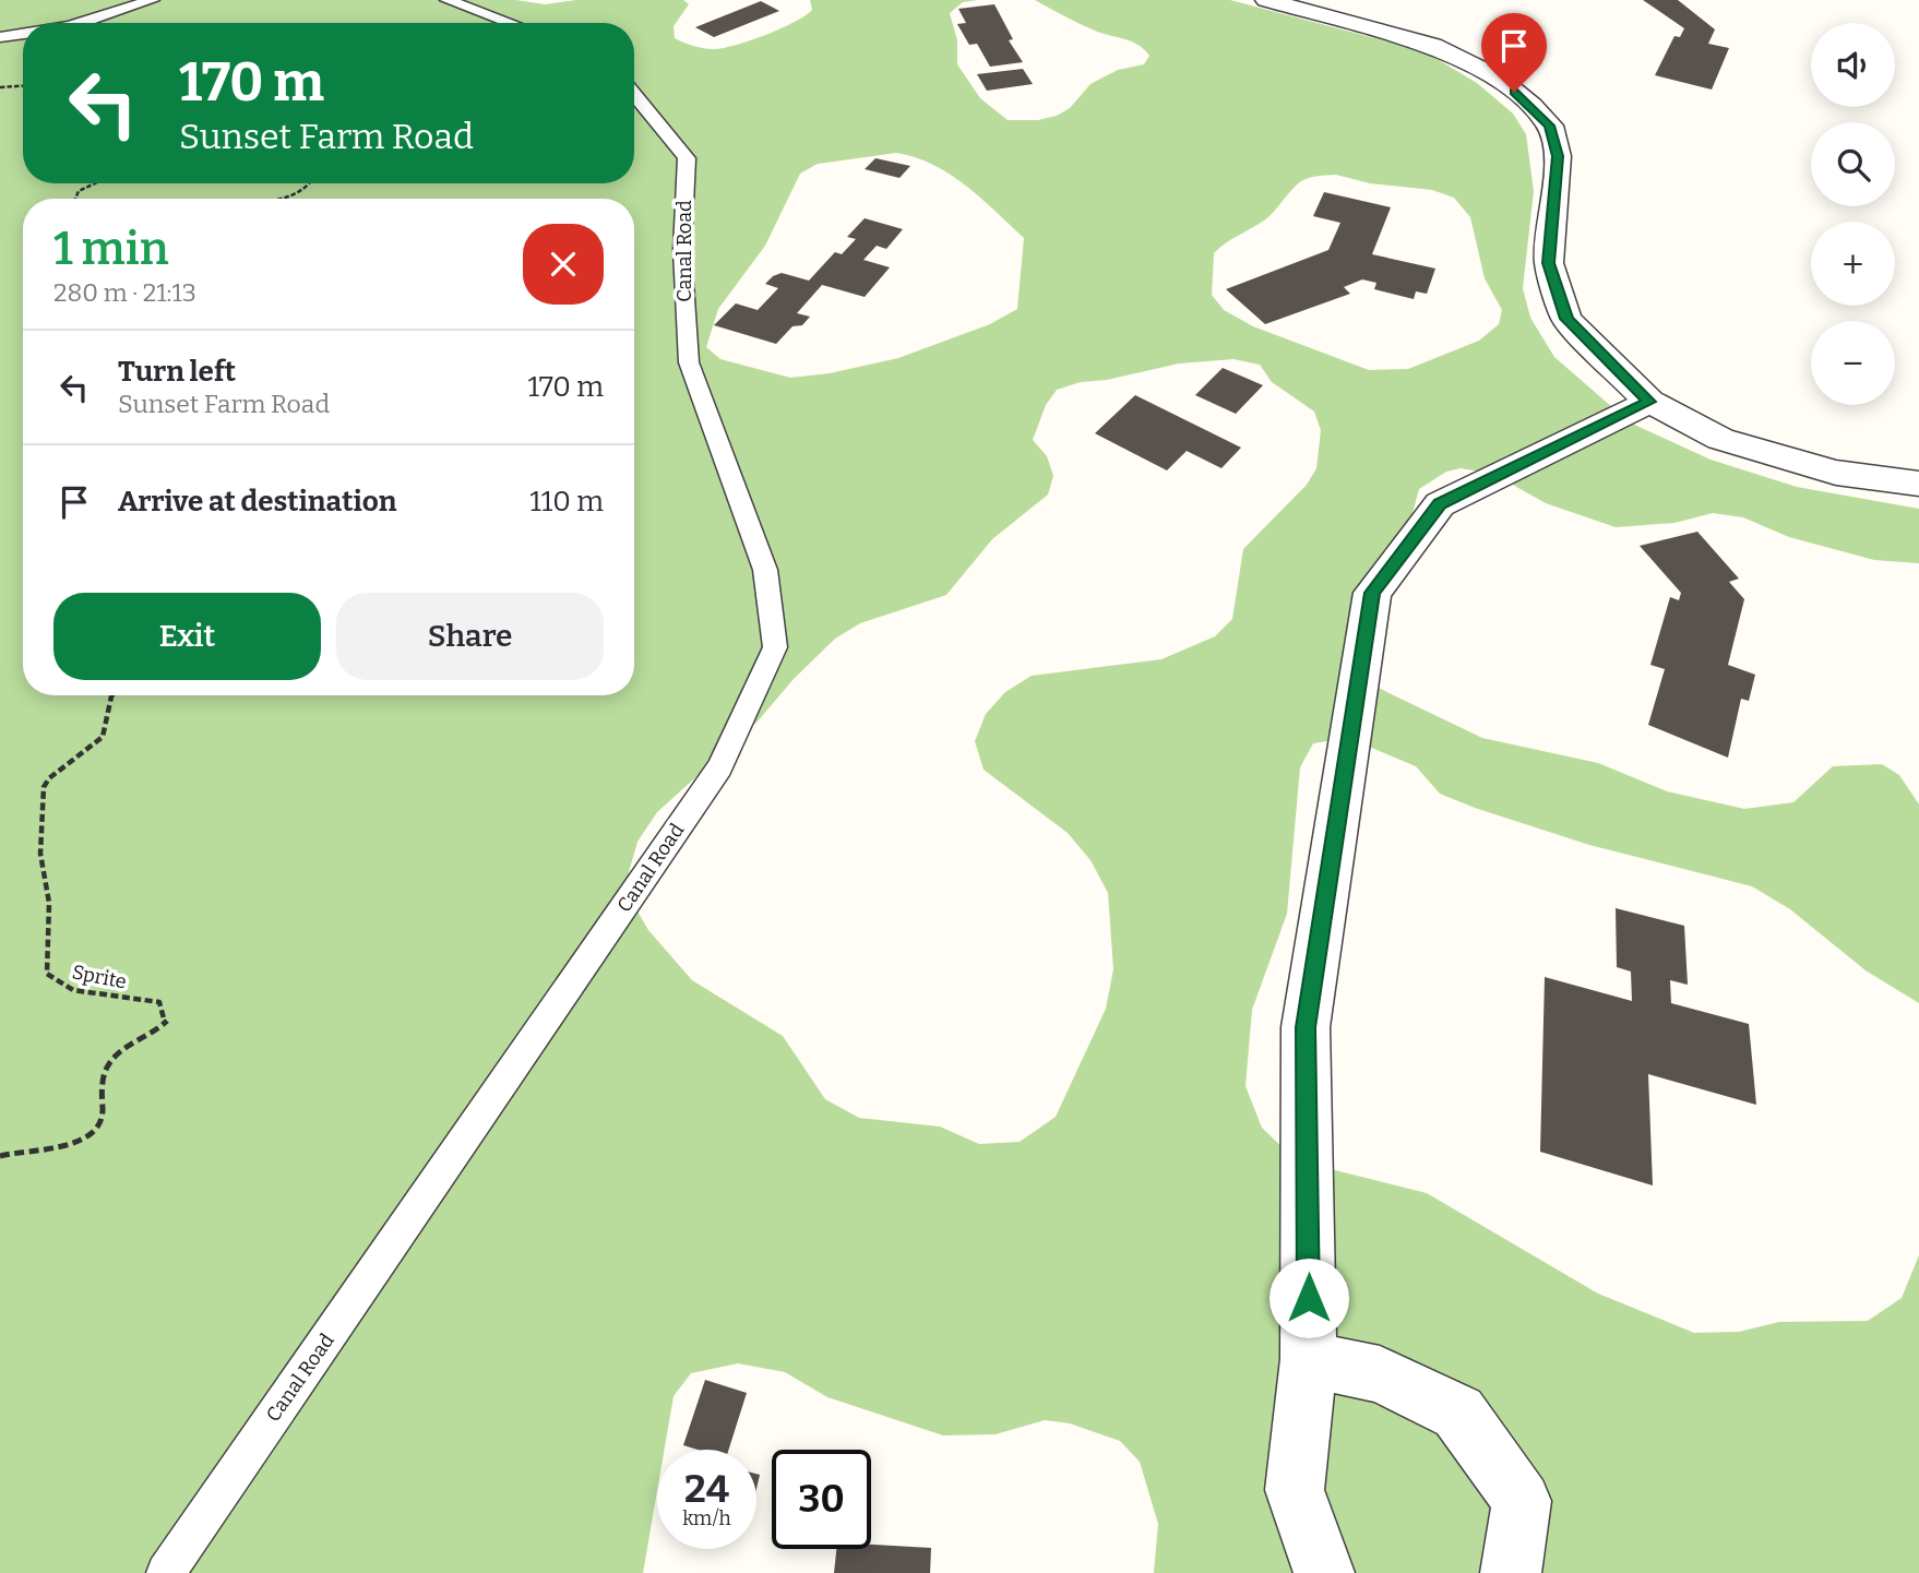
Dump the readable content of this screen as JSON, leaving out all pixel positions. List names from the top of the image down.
{
  "streets": {
    "lane": ["Canal Road"],
    "path": ["Sprite"]
  },
  "page": {
    "map_buttons": ["+", "−"],
    "turn": ["170 m", "Sunset Farm Road"],
    "heading": ["1 min", "280 m · 21:13"],
    "list": [
      {
        "name": "Turn left",
        "note": "Sunset Farm Road",
        "value": "170 m"
      },
      {
        "name": "Arrive at destination",
        "value": "110 m"
      }
    ],
    "buttons": ["Exit", "Share"],
    "speed": "24 km/h",
    "limit": "30"
  }
}
